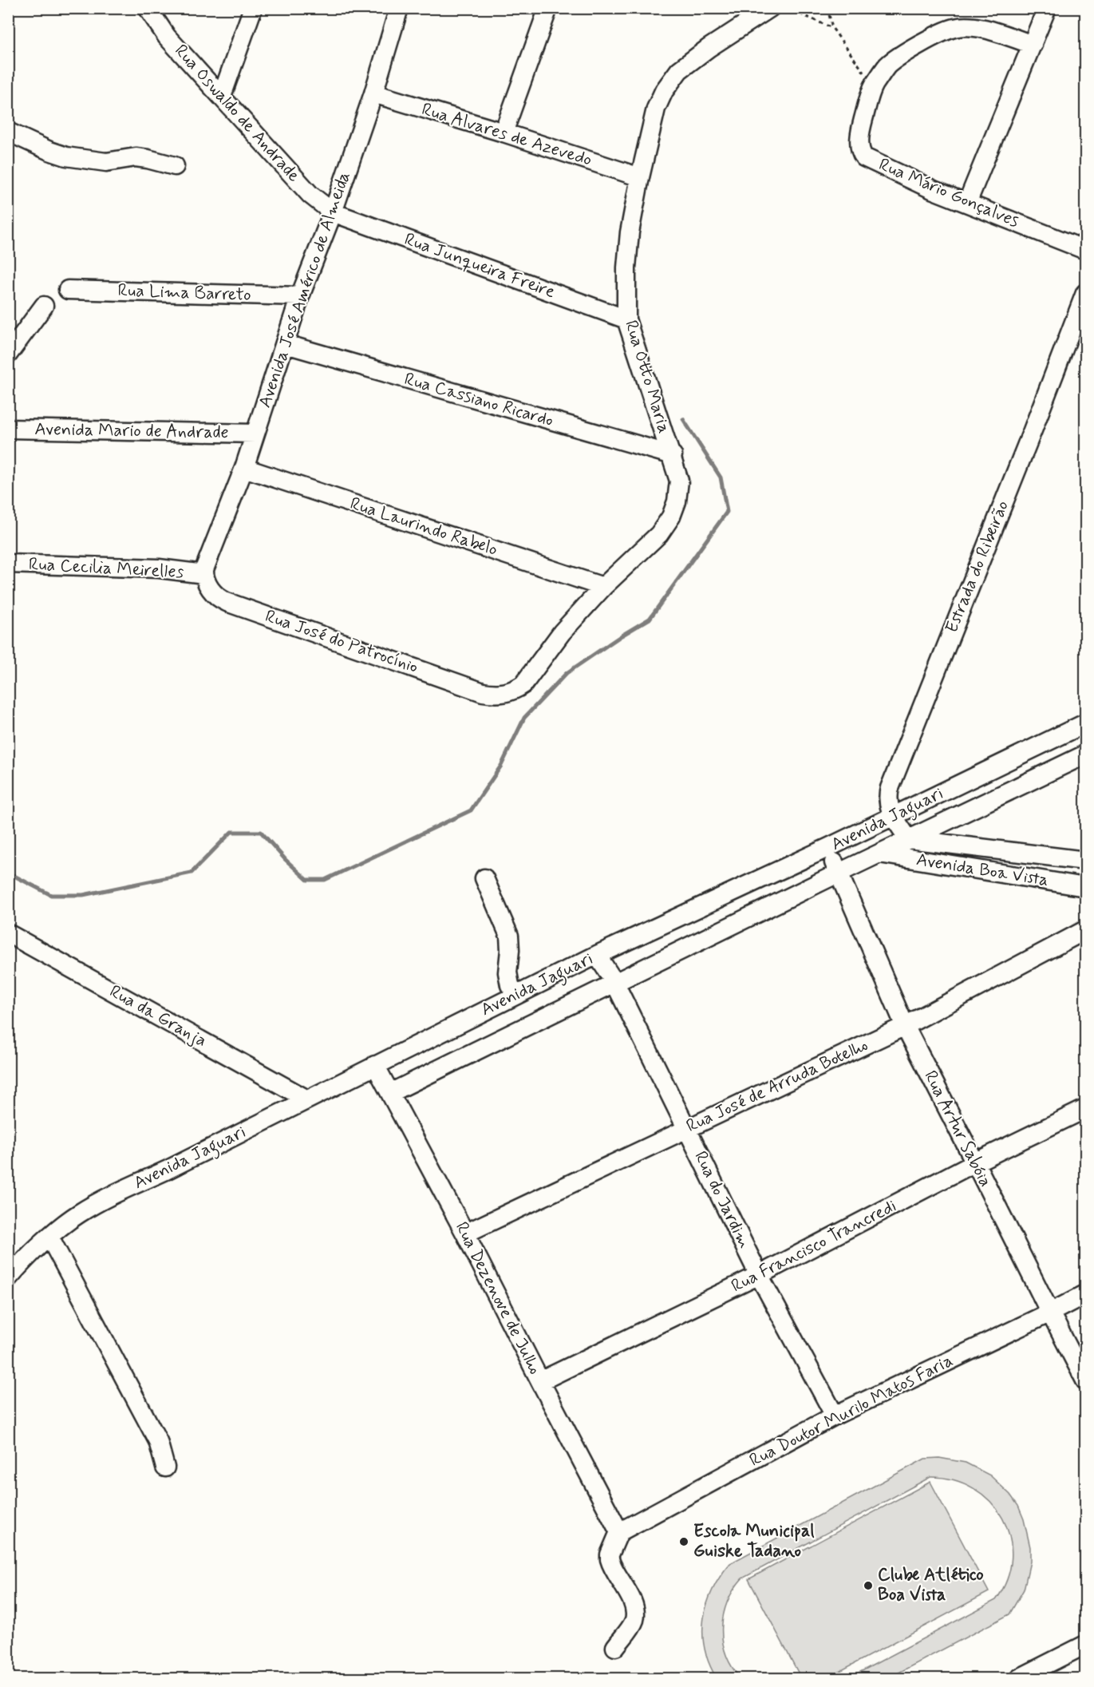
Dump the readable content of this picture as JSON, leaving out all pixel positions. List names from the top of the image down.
{
  "streets": {
    "street": [
      "Rua Oswaldo de Andrade",
      "Rua Alvares de Azevedo",
      "Rua Mário Gonçalves",
      "Rua Junqueira Freire",
      "Avenida José Américo de Almeida",
      "Rua Lima Barreto",
      "Rua Otto Maria",
      "Rua Cassiano Ricardo",
      "Avenida Mario de Andrade",
      "Rua Laurindo Rabelo",
      "Estrada do Ribeirão",
      "Rua Cecilia Meirelles",
      "Rua José do Patrocínio",
      "Avenida Jaguari",
      "Avenida Boa Vista",
      "Rua da Granja",
      "Rua José de Arruda Botelho",
      "Rua Artur Sabóia",
      "Rua do Jardim",
      "Rua Francisco Trancredi",
      "Rua Dezenove de Julho",
      "Rua Doutor Murilo Matos Faria"
    ]
  },
  "crossings": [
    ["Rua Oswaldo de Andrade", "Rua Junqueira Freire"],
    ["Rua Oswaldo de Andrade", "Avenida José Américo de Almeida"],
    ["Rua Alvares de Azevedo", "Avenida José Américo de Almeida"],
    ["Rua Alvares de Azevedo", "Rua Otto Maria"],
    ["Rua Junqueira Freire", "Avenida José Américo de Almeida"],
    ["Rua Junqueira Freire", "Rua Otto Maria"],
    ["Avenida José Américo de Almeida", "Rua Lima Barreto"],
    ["Avenida José Américo de Almeida", "Rua Cassiano Ricardo"],
    ["Avenida José Américo de Almeida", "Avenida Mario de Andrade"],
    ["Avenida José Américo de Almeida", "Rua Laurindo Rabelo"],
    ["Avenida José Américo de Almeida", "Rua Cecilia Meirelles"],
    ["Avenida José Américo de Almeida", "Rua José do Patrocínio"],
    ["Rua Otto Maria", "Rua Cassiano Ricardo"],
    ["Rua Otto Maria", "Rua Laurindo Rabelo"],
    ["Rua Otto Maria", "Rua José do Patrocínio"],
    ["Estrada do Ribeirão", "Avenida Jaguari"],
    ["Estrada do Ribeirão", "Avenida Boa Vista"],
    ["Rua Cecilia Meirelles", "Rua José do Patrocínio"],
    ["Avenida Jaguari", "Avenida Boa Vista"],
    ["Avenida Jaguari", "Rua da Granja"],
    ["Avenida Jaguari", "Rua Artur Sabóia"],
    ["Avenida Jaguari", "Rua do Jardim"],
    ["Avenida Jaguari", "Rua Dezenove de Julho"],
    ["Rua José de Arruda Botelho", "Rua Artur Sabóia"],
    ["Rua José de Arruda Botelho", "Rua do Jardim"],
    ["Rua José de Arruda Botelho", "Rua Dezenove de Julho"],
    ["Rua Artur Sabóia", "Rua Francisco Trancredi"],
    ["Rua Artur Sabóia", "Rua Doutor Murilo Matos Faria"],
    ["Rua do Jardim", "Rua Francisco Trancredi"],
    ["Rua do Jardim", "Rua Doutor Murilo Matos Faria"],
    ["Rua Francisco Trancredi", "Rua Dezenove de Julho"],
    ["Rua Dezenove de Julho", "Rua Doutor Murilo Matos Faria"]
  ],
  "places": ["Escola Municipal Guiske Tadano", "Clube Atlético Boa Vista"]
}
